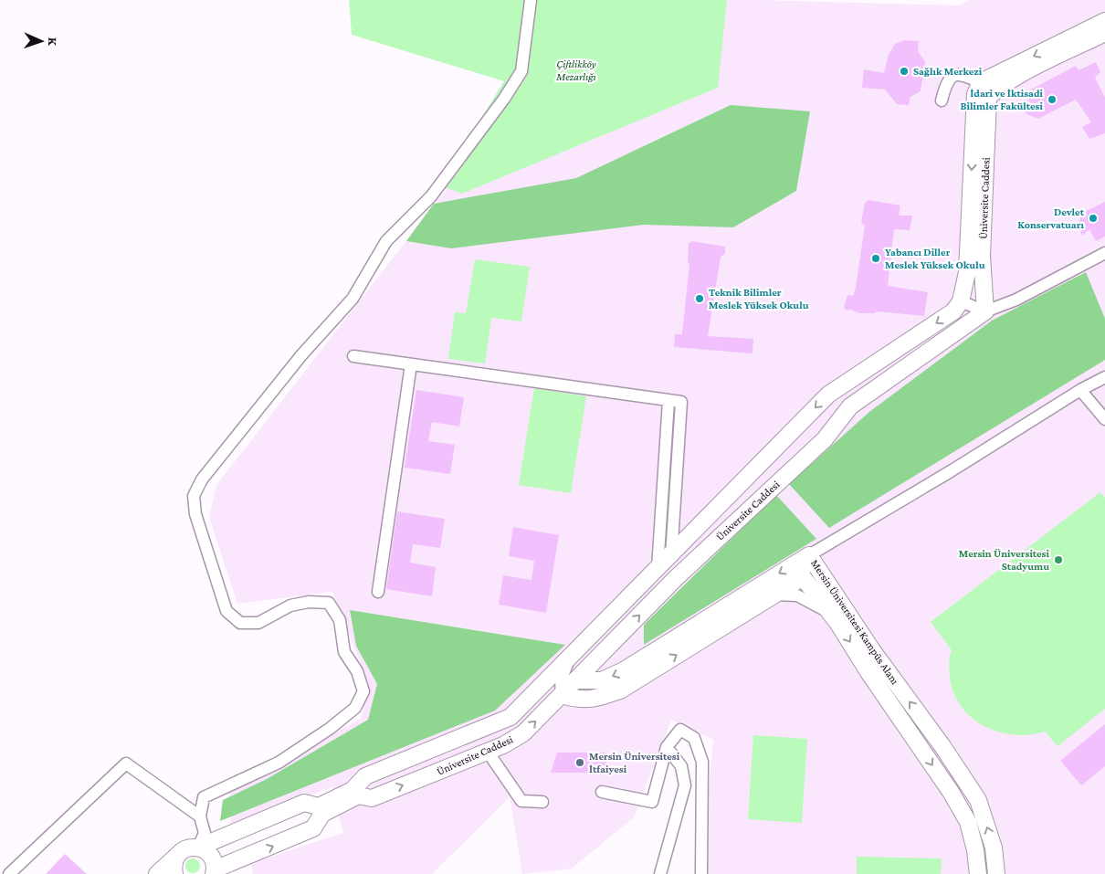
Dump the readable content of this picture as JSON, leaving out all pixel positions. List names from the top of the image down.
{
  "streets": {
    "main road": ["Üniversite Caddesi", "Mersin Üniversitesi Kampüs Alanı"]
  },
  "crossings": [
    ["Üniversite Caddesi", "Mersin Üniversitesi Kampüs Alanı"]
  ],
  "parks": ["Çiftlikköy Mezarlığı"],
  "places": [
    "Sağlık Merkezi",
    "İdari ve İktisadi Bilimler Fakültesi",
    "Devlet Konservatuarı",
    "Yabancı Diller Meslek Yüksek Okulu",
    "Teknik Bilimler Meslek Yüksek Okulu",
    "Mersin Üniversitesi Stadyumu",
    "Mersin Üniversitesi İtfaiyesi"
  ],
  "north": "right"
}
